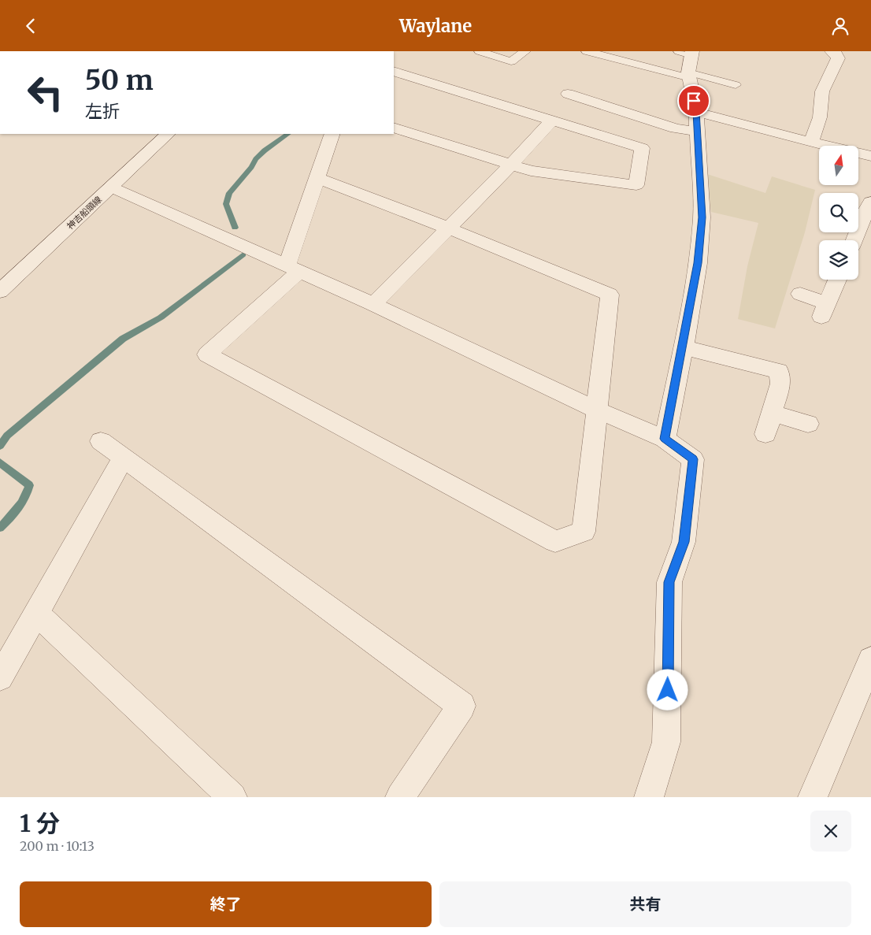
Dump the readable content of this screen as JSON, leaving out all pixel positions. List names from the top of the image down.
{
  "streets": {
    "street": ["神吉船頭線"]
  },
  "north": "top",
  "page": {
    "header": "Waylane",
    "turn": ["50 m", "左折"],
    "heading": ["1 分", "200 m · 10:13"],
    "buttons": ["終了", "共有"]
  }
}
